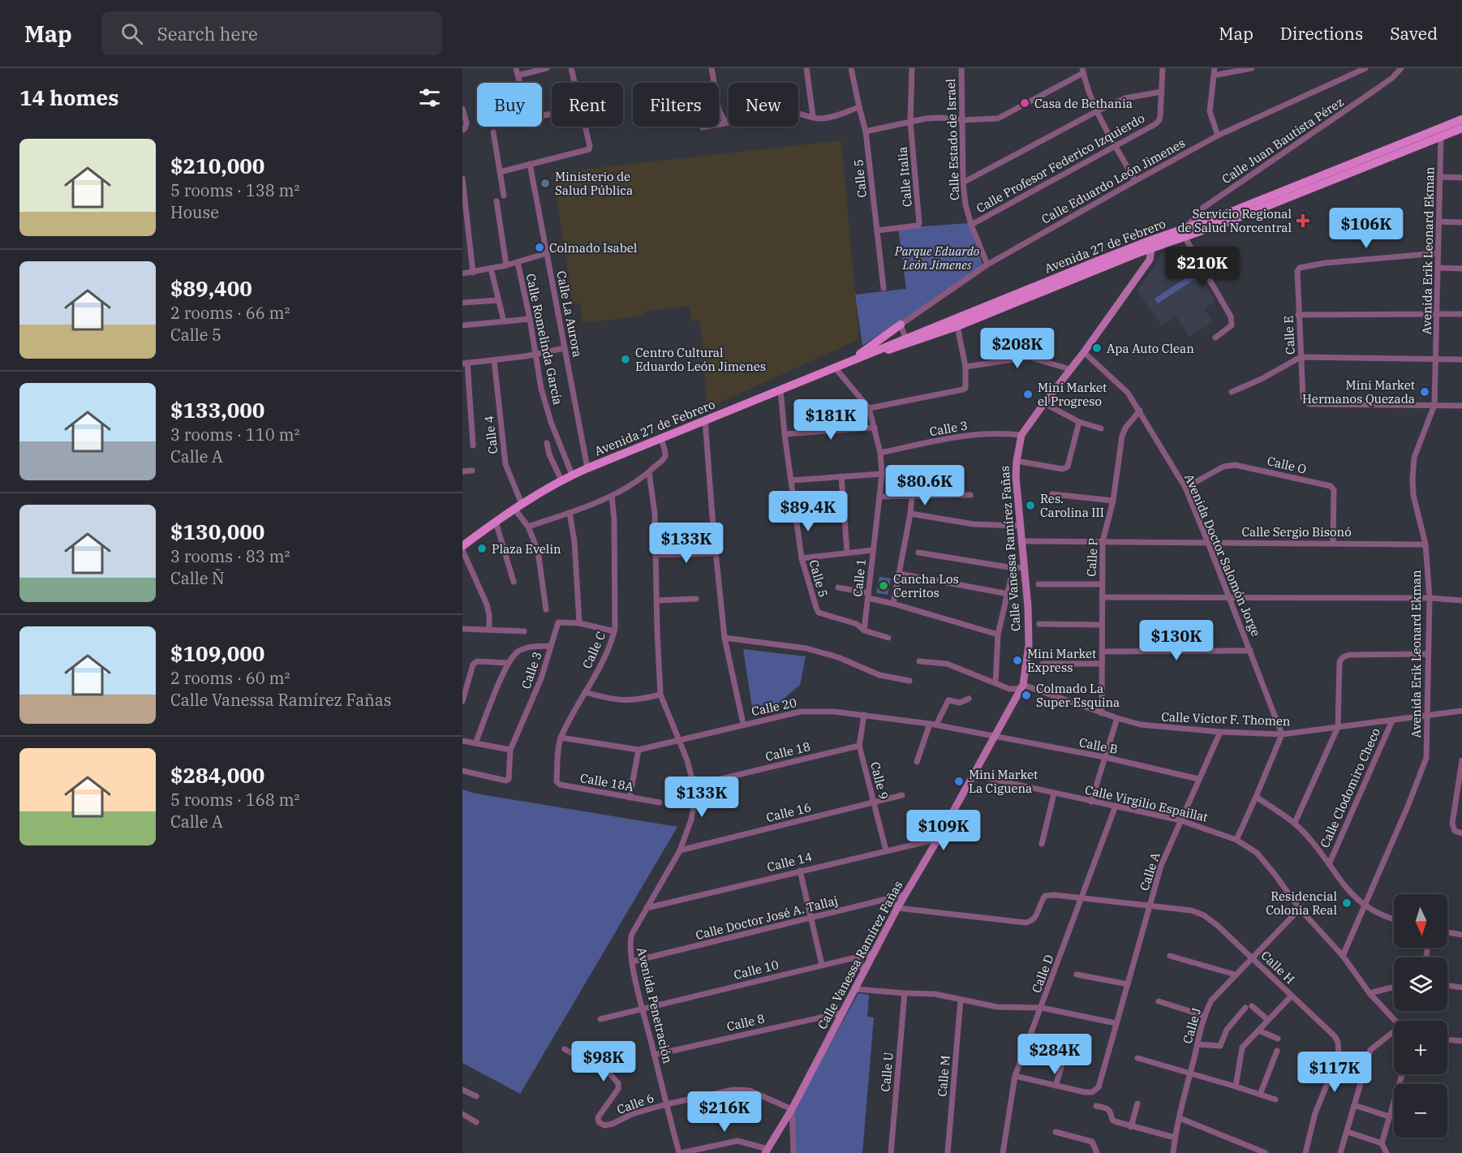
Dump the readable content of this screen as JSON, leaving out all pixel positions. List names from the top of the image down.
{
  "streets": {
    "main road": ["Avenida 27 de Febrero"],
    "street": [
      "Calle Estado de Israel",
      "Calle Juan Bautista Pérez",
      "Calle Profesor Federico Izquierdo",
      "Calle Italia",
      "Calle 5",
      "Calle Eduardo León Jimenes",
      "Avenida Erik Leonard Ekman",
      "Calle La Aurora",
      "Calle E",
      "Calle Romelinda García",
      "Calle 3",
      "Calle 4",
      "Calle O",
      "Calle Sergio Bisonó",
      "Calle Vanessa Ramírez Fañas",
      "Avenida Doctor Salomón Jorge",
      "Calle P",
      "Calle 1",
      "Calle C",
      "Calle 20",
      "Calle Víctor F. Thomen",
      "Calle B",
      "Calle 18",
      "Calle 9",
      "Calle 18A",
      "Calle Clodomiro Checo",
      "Calle Virgilio Espaillat",
      "Calle 16",
      "Calle 14",
      "Calle A",
      "Calle Doctor José A. Tallaj",
      "Calle H",
      "Calle 10",
      "Calle D",
      "Avenida Penetración",
      "Calle 8",
      "Calle J",
      "Calle U",
      "Calle M",
      "Calle 6"
    ]
  },
  "crossings": [
    ["Calle Estado de Israel", "Calle Profesor Federico Izquierdo"],
    ["Calle Estado de Israel", "Calle Eduardo León Jimenes"],
    ["Calle Juan Bautista Pérez", "Avenida 27 de Febrero"],
    ["Calle Italia", "Calle 5"],
    ["Calle 5", "Avenida 27 de Febrero"],
    ["Calle 5", "Calle 1"],
    ["Avenida 27 de Febrero", "Avenida Erik Leonard Ekman"],
    ["Avenida 27 de Febrero", "Calle La Aurora"],
    ["Avenida 27 de Febrero", "Calle Romelinda García"],
    ["Avenida 27 de Febrero", "Calle 4"],
    ["Avenida 27 de Febrero", "Calle Vanessa Ramírez Fañas"],
    ["Avenida 27 de Febrero", "Calle 1"],
    ["Avenida Erik Leonard Ekman", "Calle E"],
    ["Avenida Erik Leonard Ekman", "Calle Sergio Bisonó"],
    ["Avenida Erik Leonard Ekman", "Calle Víctor F. Thomen"],
    ["Avenida Erik Leonard Ekman", "Calle Virgilio Espaillat"],
    ["Calle 3", "Calle Vanessa Ramírez Fañas"],
    ["Calle 3", "Calle 1"],
    ["Calle 3", "Calle C"],
    ["Calle O", "Calle Sergio Bisonó"],
    ["Calle O", "Avenida Doctor Salomón Jorge"],
    ["Calle Sergio Bisonó", "Calle Vanessa Ramírez Fañas"],
    ["Calle Sergio Bisonó", "Avenida Doctor Salomón Jorge"],
    ["Calle Sergio Bisonó", "Calle P"],
    ["Calle Vanessa Ramírez Fañas", "Avenida Doctor Salomón Jorge"],
    ["Calle Vanessa Ramírez Fañas", "Calle 20"],
    ["Calle Vanessa Ramírez Fañas", "Calle Víctor F. Thomen"],
    ["Calle Vanessa Ramírez Fañas", "Calle B"],
    ["Calle Vanessa Ramírez Fañas", "Calle Virgilio Espaillat"],
    ["Calle Vanessa Ramírez Fañas", "Calle 14"],
    ["Calle Vanessa Ramírez Fañas", "Calle Doctor José A. Tallaj"],
    ["Calle Vanessa Ramírez Fañas", "Calle H"],
    ["Calle Vanessa Ramírez Fañas", "Calle 10"],
    ["Calle Vanessa Ramírez Fañas", "Calle 8"],
    ["Calle Vanessa Ramírez Fañas", "Calle 6"],
    ["Avenida Doctor Salomón Jorge", "Calle P"],
    ["Avenida Doctor Salomón Jorge", "Calle Víctor F. Thomen"],
    ["Calle P", "Calle Víctor F. Thomen"],
    ["Calle C", "Calle 20"],
    ["Calle C", "Calle 18A"],
    ["Calle 20", "Calle B"],
    ["Calle 20", "Calle 9"],
    ["Calle 20", "Avenida Penetración"],
    ["Calle Víctor F. Thomen", "Calle Clodomiro Checo"],
    ["Calle Víctor F. Thomen", "Calle A"],
    ["Calle B", "Calle A"],
    ["Calle 18", "Calle 9"],
    ["Calle 18", "Avenida Penetración"],
    ["Calle 9", "Calle 16"],
    ["Calle 9", "Calle 14"],
    ["Calle Virgilio Espaillat", "Calle A"],
    ["Calle Virgilio Espaillat", "Calle D"],
    ["Calle Virgilio Espaillat", "Calle J"],
    ["Calle 16", "Avenida Penetración"],
    ["Calle 14", "Avenida Penetración"],
    ["Calle A", "Calle H"],
    ["Calle Doctor José A. Tallaj", "Avenida Penetración"],
    ["Calle H", "Calle D"],
    ["Calle H", "Calle J"],
    ["Calle 10", "Avenida Penetración"],
    ["Avenida Penetración", "Calle 8"],
    ["Avenida Penetración", "Calle 6"]
  ],
  "parks": ["Parque Eduardo León Jimenes"],
  "places": {
    "other": [
      "Casa de Bethania",
      "Ministerio de Salud Pública",
      "Colmado Isabel",
      "Apa Auto Clean",
      "Centro Cultural Eduardo León Jimenes",
      "Mini Market Hermanos Quezada",
      "Mini Market el Progreso",
      "Res. Carolina III",
      "Plaza Evelin",
      "Cancha Los Cerritos",
      "Mini Market Express",
      "Colmado La Super Esquina",
      "Mini Market La Ciguena",
      "Residencial Colonia Real"
    ],
    "health": ["Servicio Regional de Salud Norcentral"]
  },
  "north": "bottom",
  "page": {
    "header": "Map",
    "search": "Search here",
    "nav": ["Map", "Directions", "Saved"],
    "heading": "14 homes",
    "chip": [
      "Buy",
      "Rent",
      "Filters",
      "New"
    ],
    "list": [
      {
        "name": "$210,000",
        "note": "5 rooms · 138 m² · House"
      },
      {
        "name": "$89,400",
        "note": "2 rooms · 66 m² · Calle 5"
      },
      {
        "name": "$133,000",
        "note": "3 rooms · 110 m² · Calle A"
      },
      {
        "name": "$130,000",
        "note": "3 rooms · 83 m² · Calle Ñ"
      },
      {
        "name": "$109,000",
        "note": "2 rooms · 60 m² · Calle Vanessa Ramírez Fañas"
      },
      {
        "name": "$284,000",
        "note": "5 rooms · 168 m² · Calle A"
      }
    ],
    "price": [
      "$106K",
      "$210K",
      "$208K",
      "$181K",
      "$80.6K",
      "$89.4K",
      "$133K",
      "$130K",
      "$133K",
      "$109K",
      "$284K",
      "$98K",
      "$117K",
      "$216K"
    ],
    "map_buttons": ["+", "−"]
  }
}
